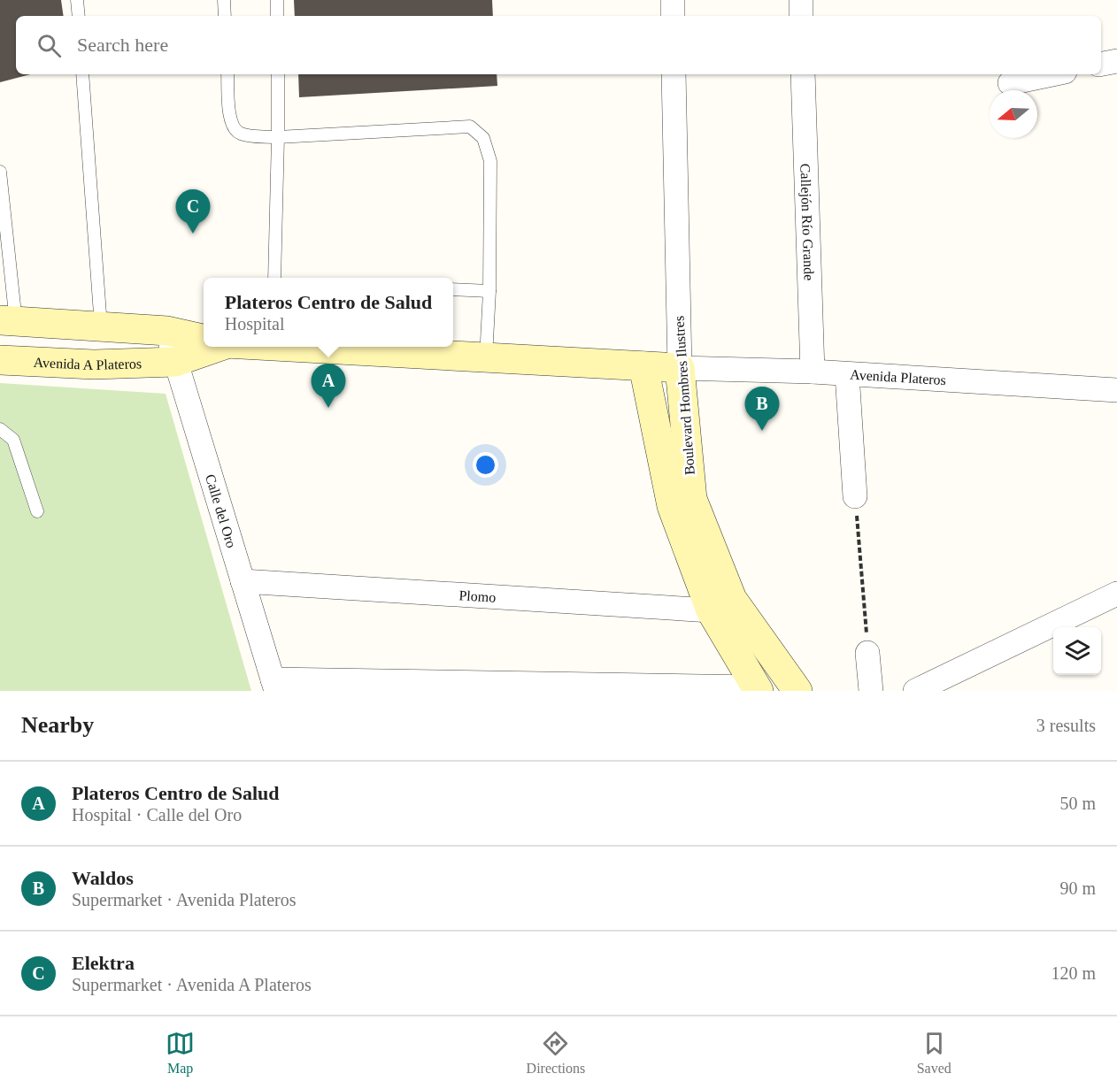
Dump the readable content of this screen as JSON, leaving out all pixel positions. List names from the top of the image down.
{
  "streets": {
    "main road": ["Avenida A Plateros", "Boulevard Hombres Ilustres"],
    "street": [
      "Callejón Río Grande",
      "Avenida Plateros",
      "Calle del Oro",
      "Plomo"
    ]
  },
  "crossings": [
    ["Callejón Río Grande", "Avenida Plateros"],
    ["Avenida A Plateros", "Calle del Oro"],
    ["Avenida Plateros", "Boulevard Hombres Ilustres"],
    ["Boulevard Hombres Ilustres", "Plomo"],
    ["Calle del Oro", "Plomo"]
  ],
  "north": "left",
  "page": {
    "search": "Search here",
    "pins": ["C", "A", "B"],
    "popup": ["Plateros Centro de Salud", "Hospital"],
    "heading": ["Nearby", "3 results"],
    "list": [
      {
        "mark": "A",
        "name": "Plateros Centro de Salud",
        "note": "Hospital · Calle del Oro",
        "value": "50 m"
      },
      {
        "mark": "B",
        "name": "Waldos",
        "note": "Supermarket · Avenida Plateros",
        "value": "90 m"
      },
      {
        "mark": "C",
        "name": "Elektra",
        "note": "Supermarket · Avenida A Plateros",
        "value": "120 m"
      }
    ],
    "nav": ["Map", "Directions", "Saved"]
  }
}
